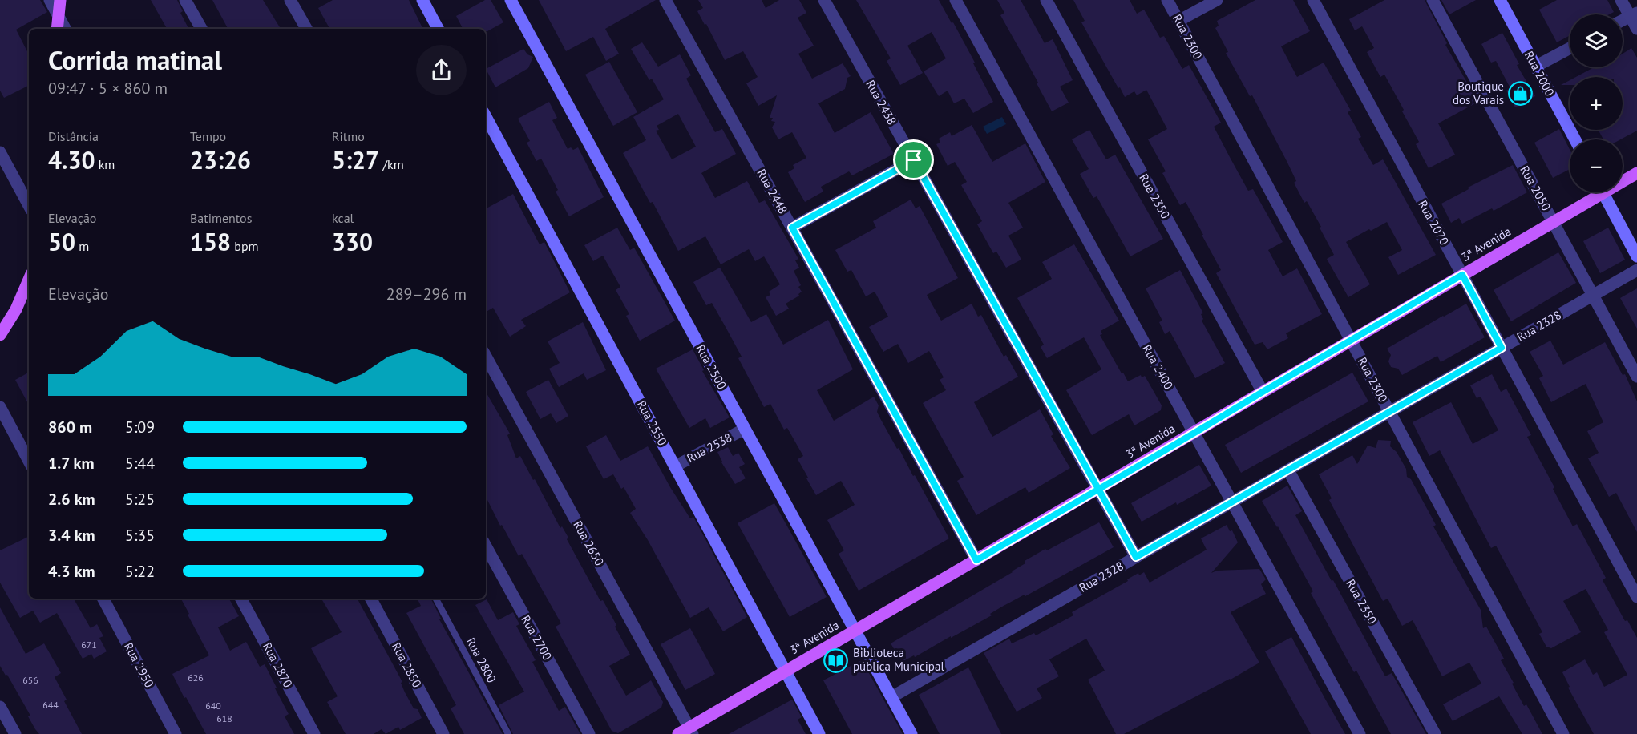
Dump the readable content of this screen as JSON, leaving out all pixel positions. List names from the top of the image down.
{
  "streets": {
    "main road": [
      "Rua 2000",
      "3ª Avenida",
      "Rua 2500",
      "Rua 2550"
    ],
    "street": [
      "Rua 2300",
      "Rua 2438",
      "Rua 2050",
      "Rua 2448",
      "Rua 2350",
      "Rua 2070",
      "Rua 2328",
      "Rua 2400",
      "Rua 2538",
      "Rua 2650",
      "Rua 2700",
      "Rua 2950",
      "Rua 2870",
      "Rua 2850"
    ],
    "lane": ["Rua 2800"]
  },
  "crossings": [
    ["Rua 2300", "3ª Avenida"],
    ["Rua 2300", "Rua 2328"],
    ["Rua 2438", "3ª Avenida"],
    ["Rua 2438", "Rua 2328"],
    ["Rua 2050", "3ª Avenida"],
    ["Rua 2050", "Rua 2328"],
    ["Rua 2448", "3ª Avenida"],
    ["Rua 2350", "3ª Avenida"],
    ["Rua 2350", "Rua 2328"],
    ["Rua 2070", "3ª Avenida"],
    ["Rua 2070", "Rua 2328"],
    ["3ª Avenida", "Rua 2500"],
    ["3ª Avenida", "Rua 2400"],
    ["3ª Avenida", "Rua 2550"],
    ["3ª Avenida", "Rua 2650"],
    ["Rua 2328", "Rua 2500"],
    ["Rua 2328", "Rua 2400"],
    ["Rua 2500", "Rua 2538"],
    ["Rua 2550", "Rua 2538"]
  ],
  "places": {
    "shop": ["Boutique dos Varais"],
    "library": ["Biblioteca pública Municipal"]
  },
  "house_numbers": [
    "671",
    "626",
    "656",
    "644",
    "640",
    "618"
  ],
  "page": {
    "map_buttons": ["+", "−"],
    "heading": ["Corrida matinal", "09:47 · 5 × 860 m"],
    "stats": [
      ["Distância", "4.30 km"],
      ["Tempo", "23:26"],
      ["Ritmo", "5:27 /km"],
      ["Elevação", "50 m"],
      ["Batimentos", "158 bpm"],
      ["kcal", "330"]
    ],
    "chart": ["Elevação", "289–296 m"],
    "list": [
      {
        "name": "860 m",
        "note": "5:09"
      },
      {
        "name": "1.7 km",
        "note": "5:44"
      },
      {
        "name": "2.6 km",
        "note": "5:25"
      },
      {
        "name": "3.4 km",
        "note": "5:35"
      },
      {
        "name": "4.3 km",
        "note": "5:22"
      }
    ]
  }
}
